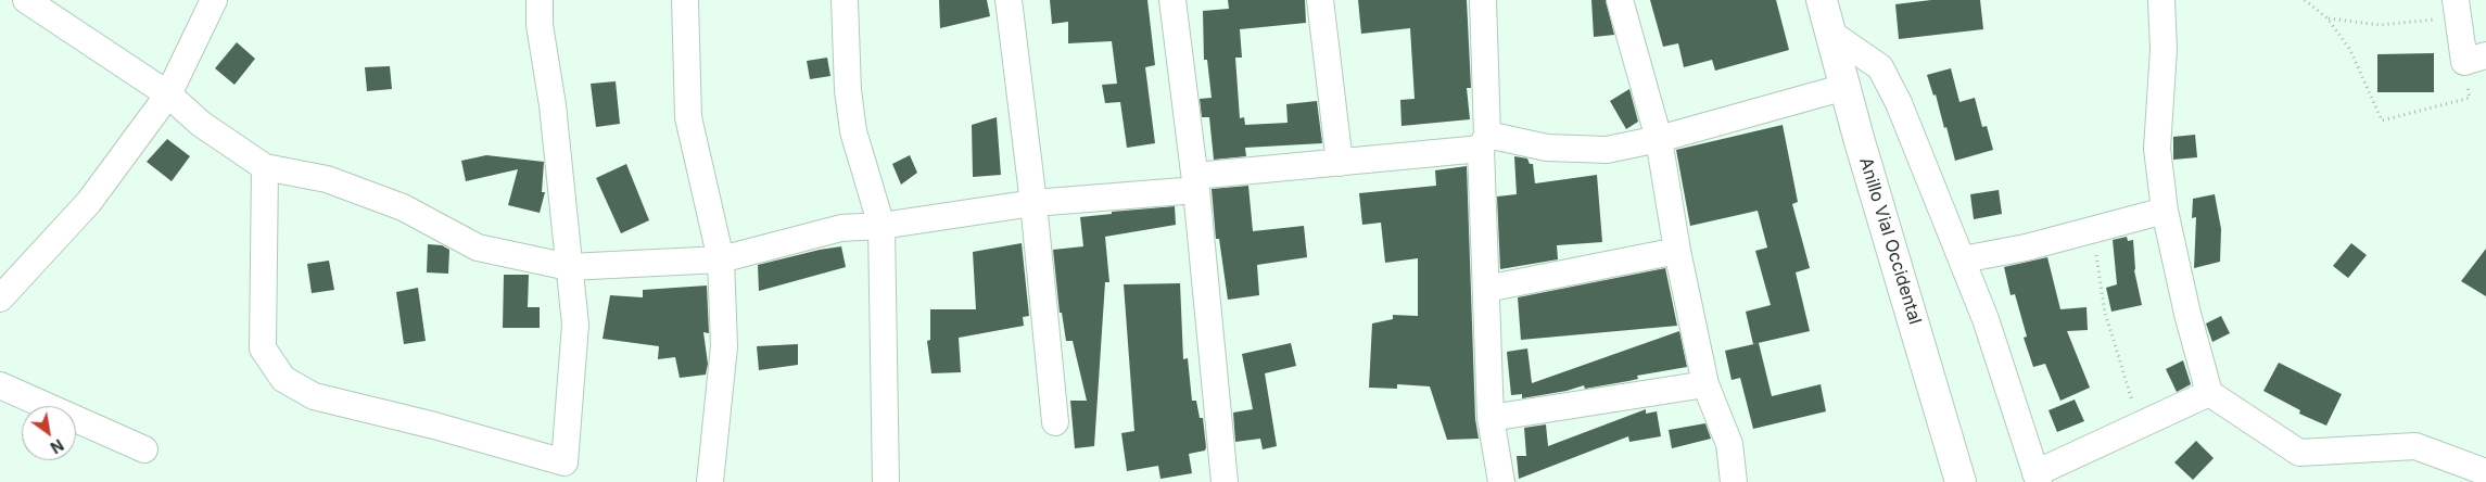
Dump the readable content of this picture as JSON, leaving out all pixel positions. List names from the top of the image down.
{
  "streets": {
    "highway": ["Anillo Vial Occidental"]
  },
  "north": "bottom right"
}
